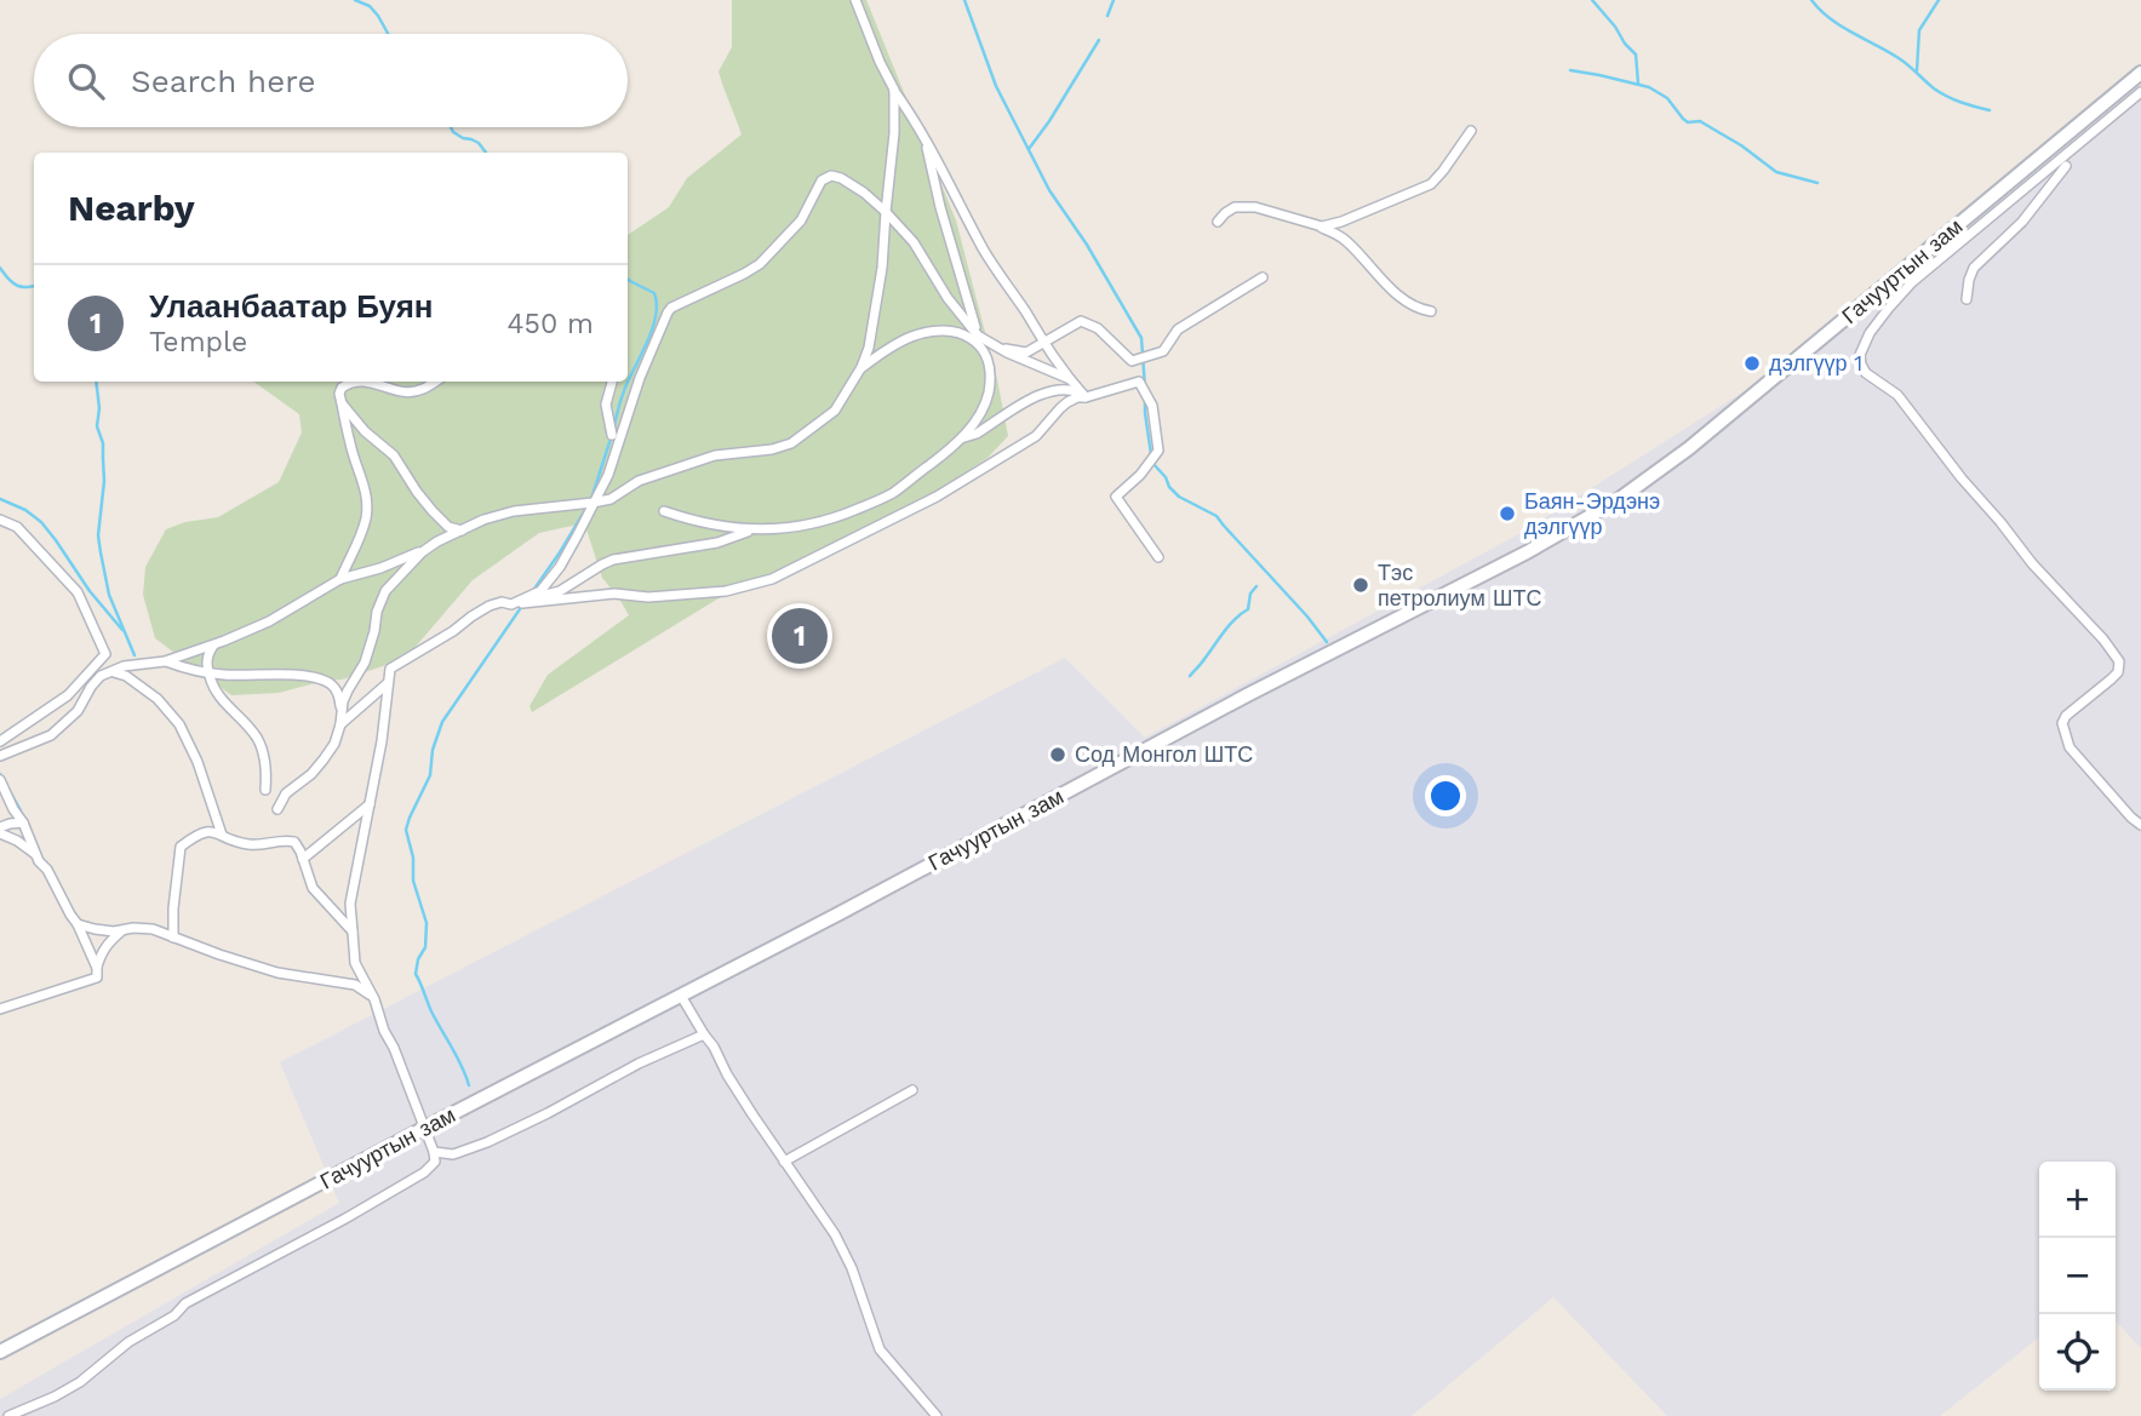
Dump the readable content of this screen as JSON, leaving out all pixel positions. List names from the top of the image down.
{
  "streets": {
    "main road": ["Гачууртын зам"]
  },
  "places": [
    "дэлгүүр 1",
    "Баян-Эрдэнэ дэлгүүр",
    "Тэс петролиум ШТС",
    "Сод Монгол ШТС"
  ],
  "page": {
    "search": "Search here",
    "heading": "Nearby",
    "list": [
      {
        "mark": "1",
        "name": "Улаанбаатар Буян",
        "note": "Temple",
        "value": "450 m"
      }
    ],
    "pins": "1",
    "map_buttons": ["+", "−"]
  }
}
